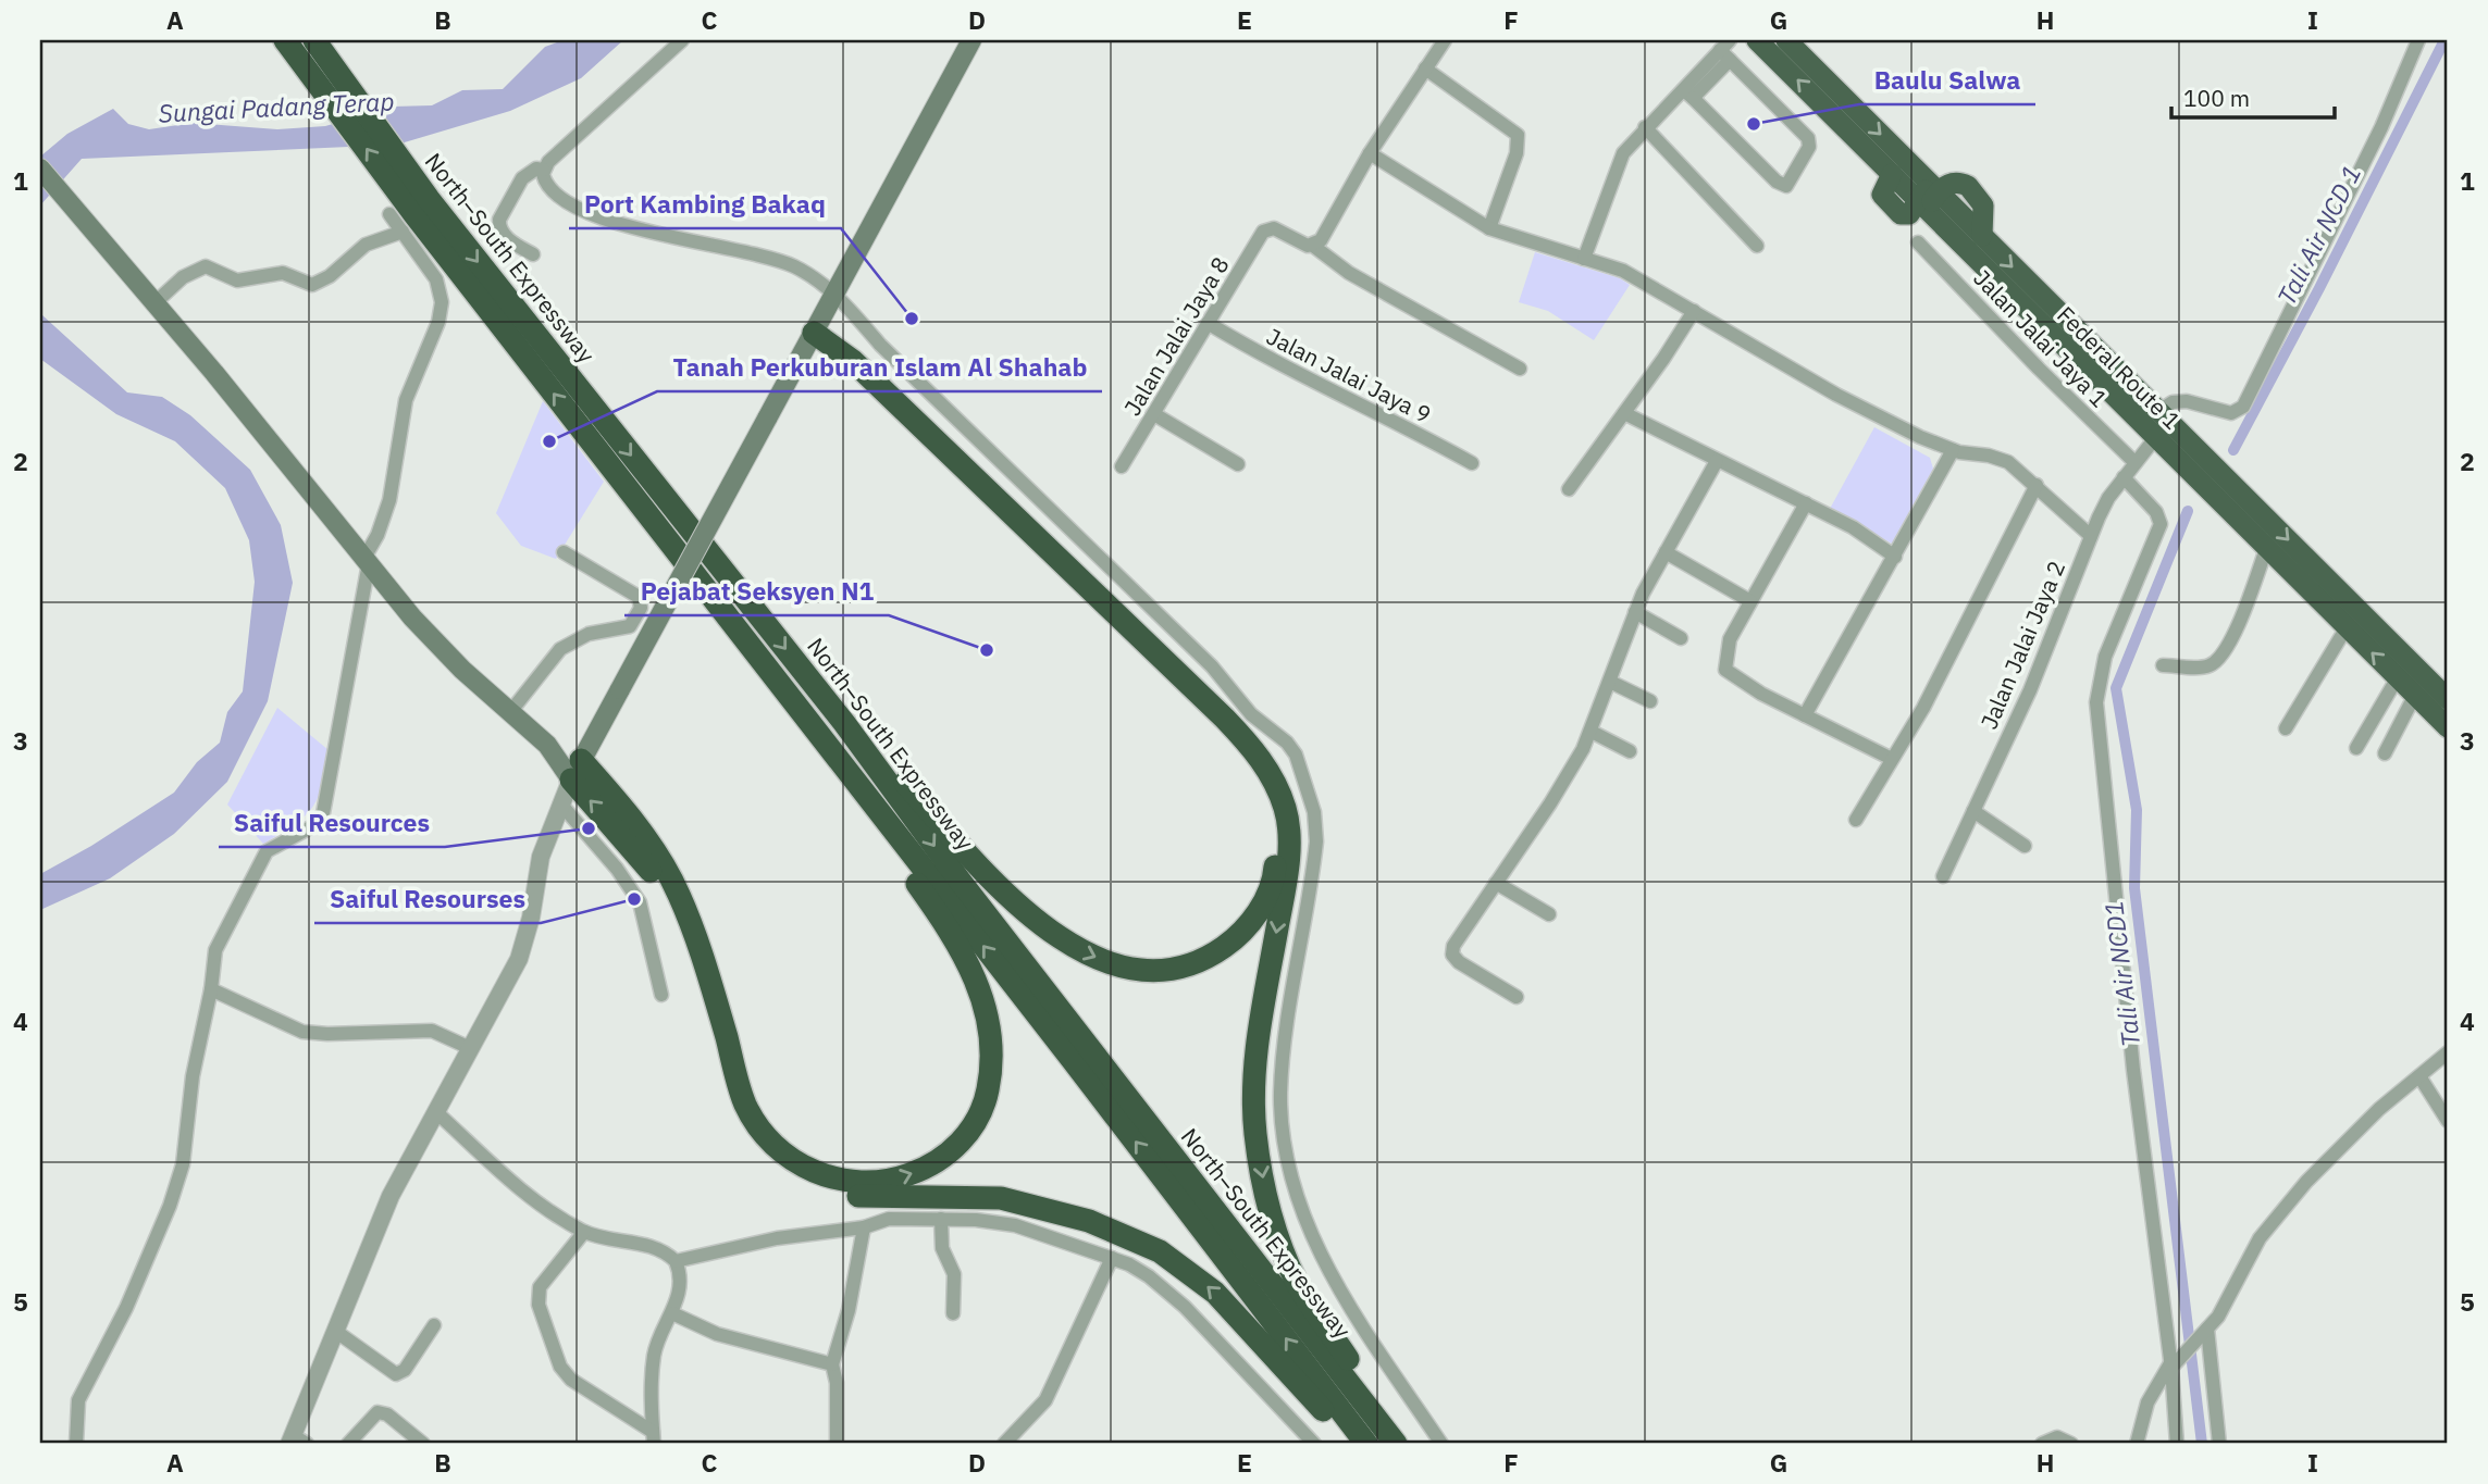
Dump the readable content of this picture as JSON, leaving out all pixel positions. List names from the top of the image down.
{
  "streets": {
    "highway": ["North–South Expressway", "Federal Route 1"],
    "street": [
      "Jalan Jalai Jaya 8",
      "Jalan Jalai Jaya 1",
      "Jalan Jalai Jaya 9",
      "Jalan Jalai Jaya 2"
    ]
  },
  "crossings": [
    ["Jalan Jalai Jaya 8", "Jalan Jalai Jaya 9"],
    ["Jalan Jalai Jaya 1", "Jalan Jalai Jaya 2"],
    ["Federal Route 1", "Jalan Jalai Jaya 2"]
  ],
  "water": ["Sungai Padang Terap", "Tali Air NCD 1", "Tali Air NCD1"],
  "places": [
    "Baulu Salwa",
    "Port Kambing Bakaq",
    "Tanah Perkuburan Islam Al Shahab",
    "Pejabat Seksyen N1",
    "Saiful Resources",
    "Saiful Resourses"
  ],
  "scale_bar": "100 m",
  "grid": {
    "columns": [
      "A",
      "B",
      "C",
      "D",
      "E",
      "F",
      "G",
      "H",
      "I"
    ],
    "rows": [
      "1",
      "2",
      "3",
      "4",
      "5"
    ]
  }
}
